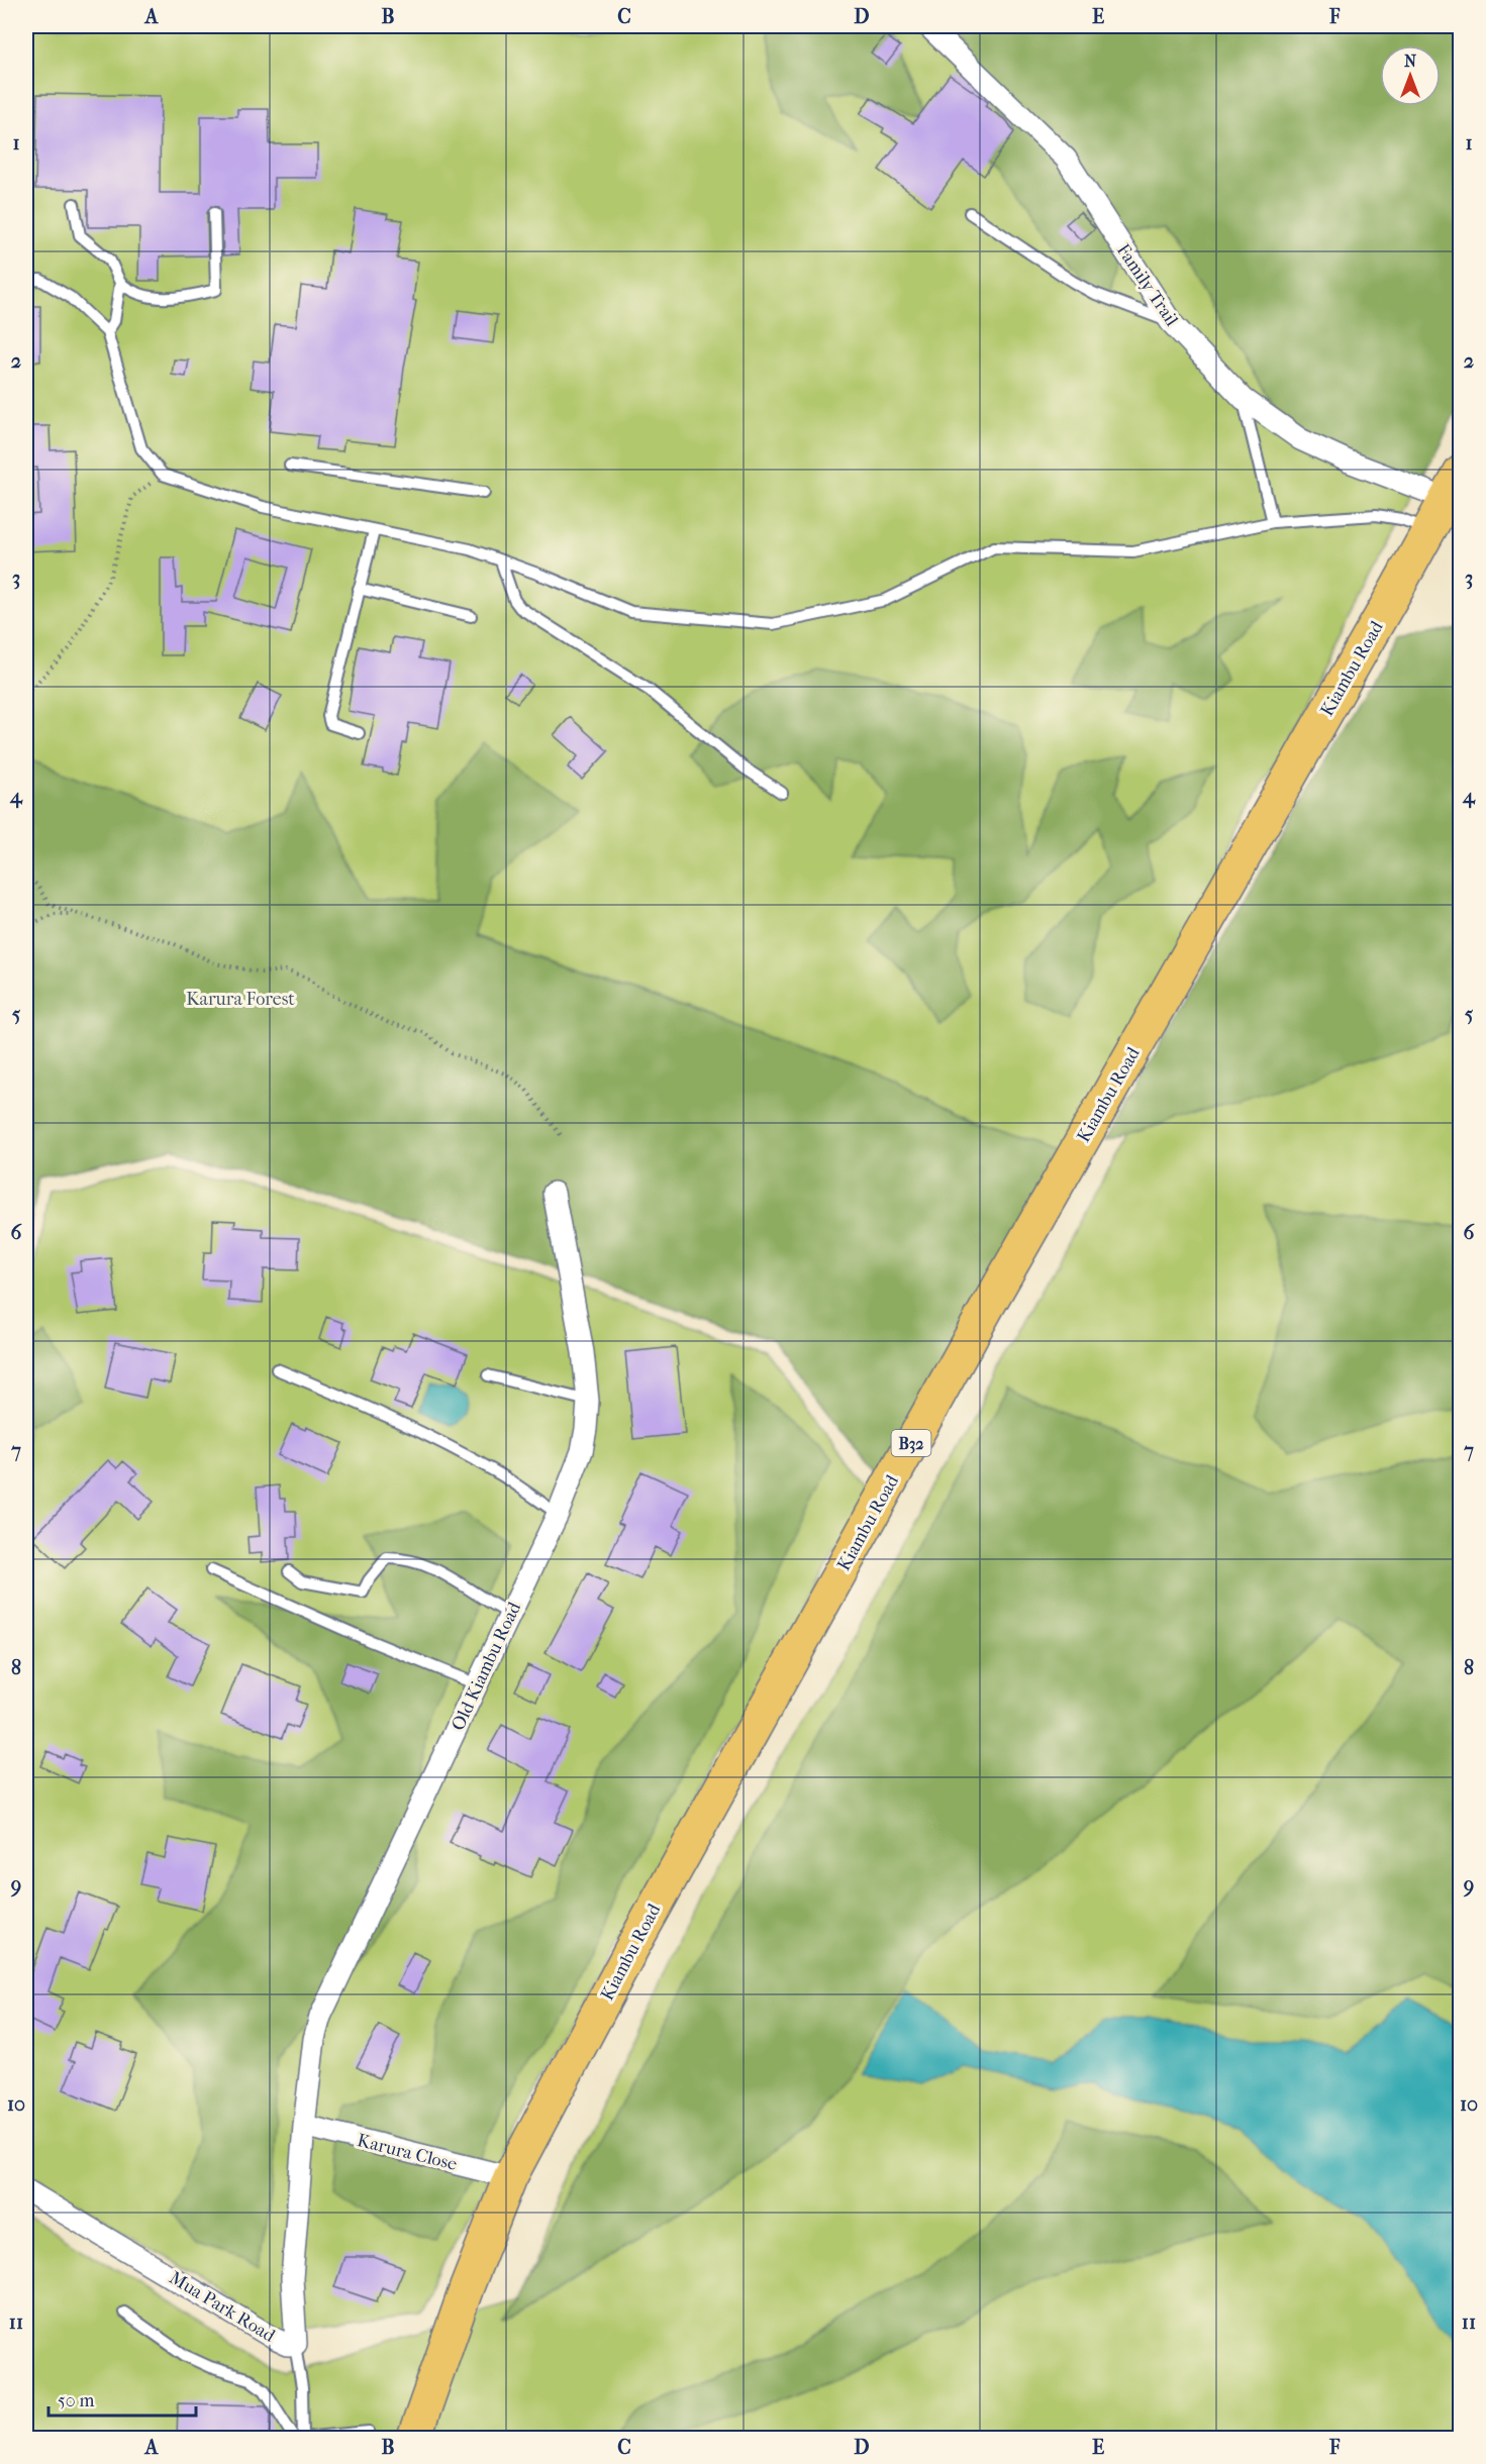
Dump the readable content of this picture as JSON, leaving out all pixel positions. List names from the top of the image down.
{
  "streets": {
    "highway": ["Kiambu Road", "B32"],
    "street": [
      "Family Trail",
      "Old Kiambu Road",
      "Karura Close",
      "Mua Park Road"
    ]
  },
  "crossings": [
    ["Family Trail", "Kiambu Road"],
    ["Kiambu Road", "Karura Close"],
    ["Old Kiambu Road", "Karura Close"],
    ["Old Kiambu Road", "Mua Park Road"],
    ["Karura Close", "Mua Park Road"]
  ],
  "parks": ["Karura Forest"],
  "scale_bar": "50 m",
  "north": "top",
  "grid": {
    "columns": [
      "A",
      "B",
      "C",
      "D",
      "E",
      "F"
    ],
    "rows": [
      "1",
      "2",
      "3",
      "4",
      "5",
      "6",
      "7",
      "8",
      "9",
      "10",
      "11"
    ]
  }
}
